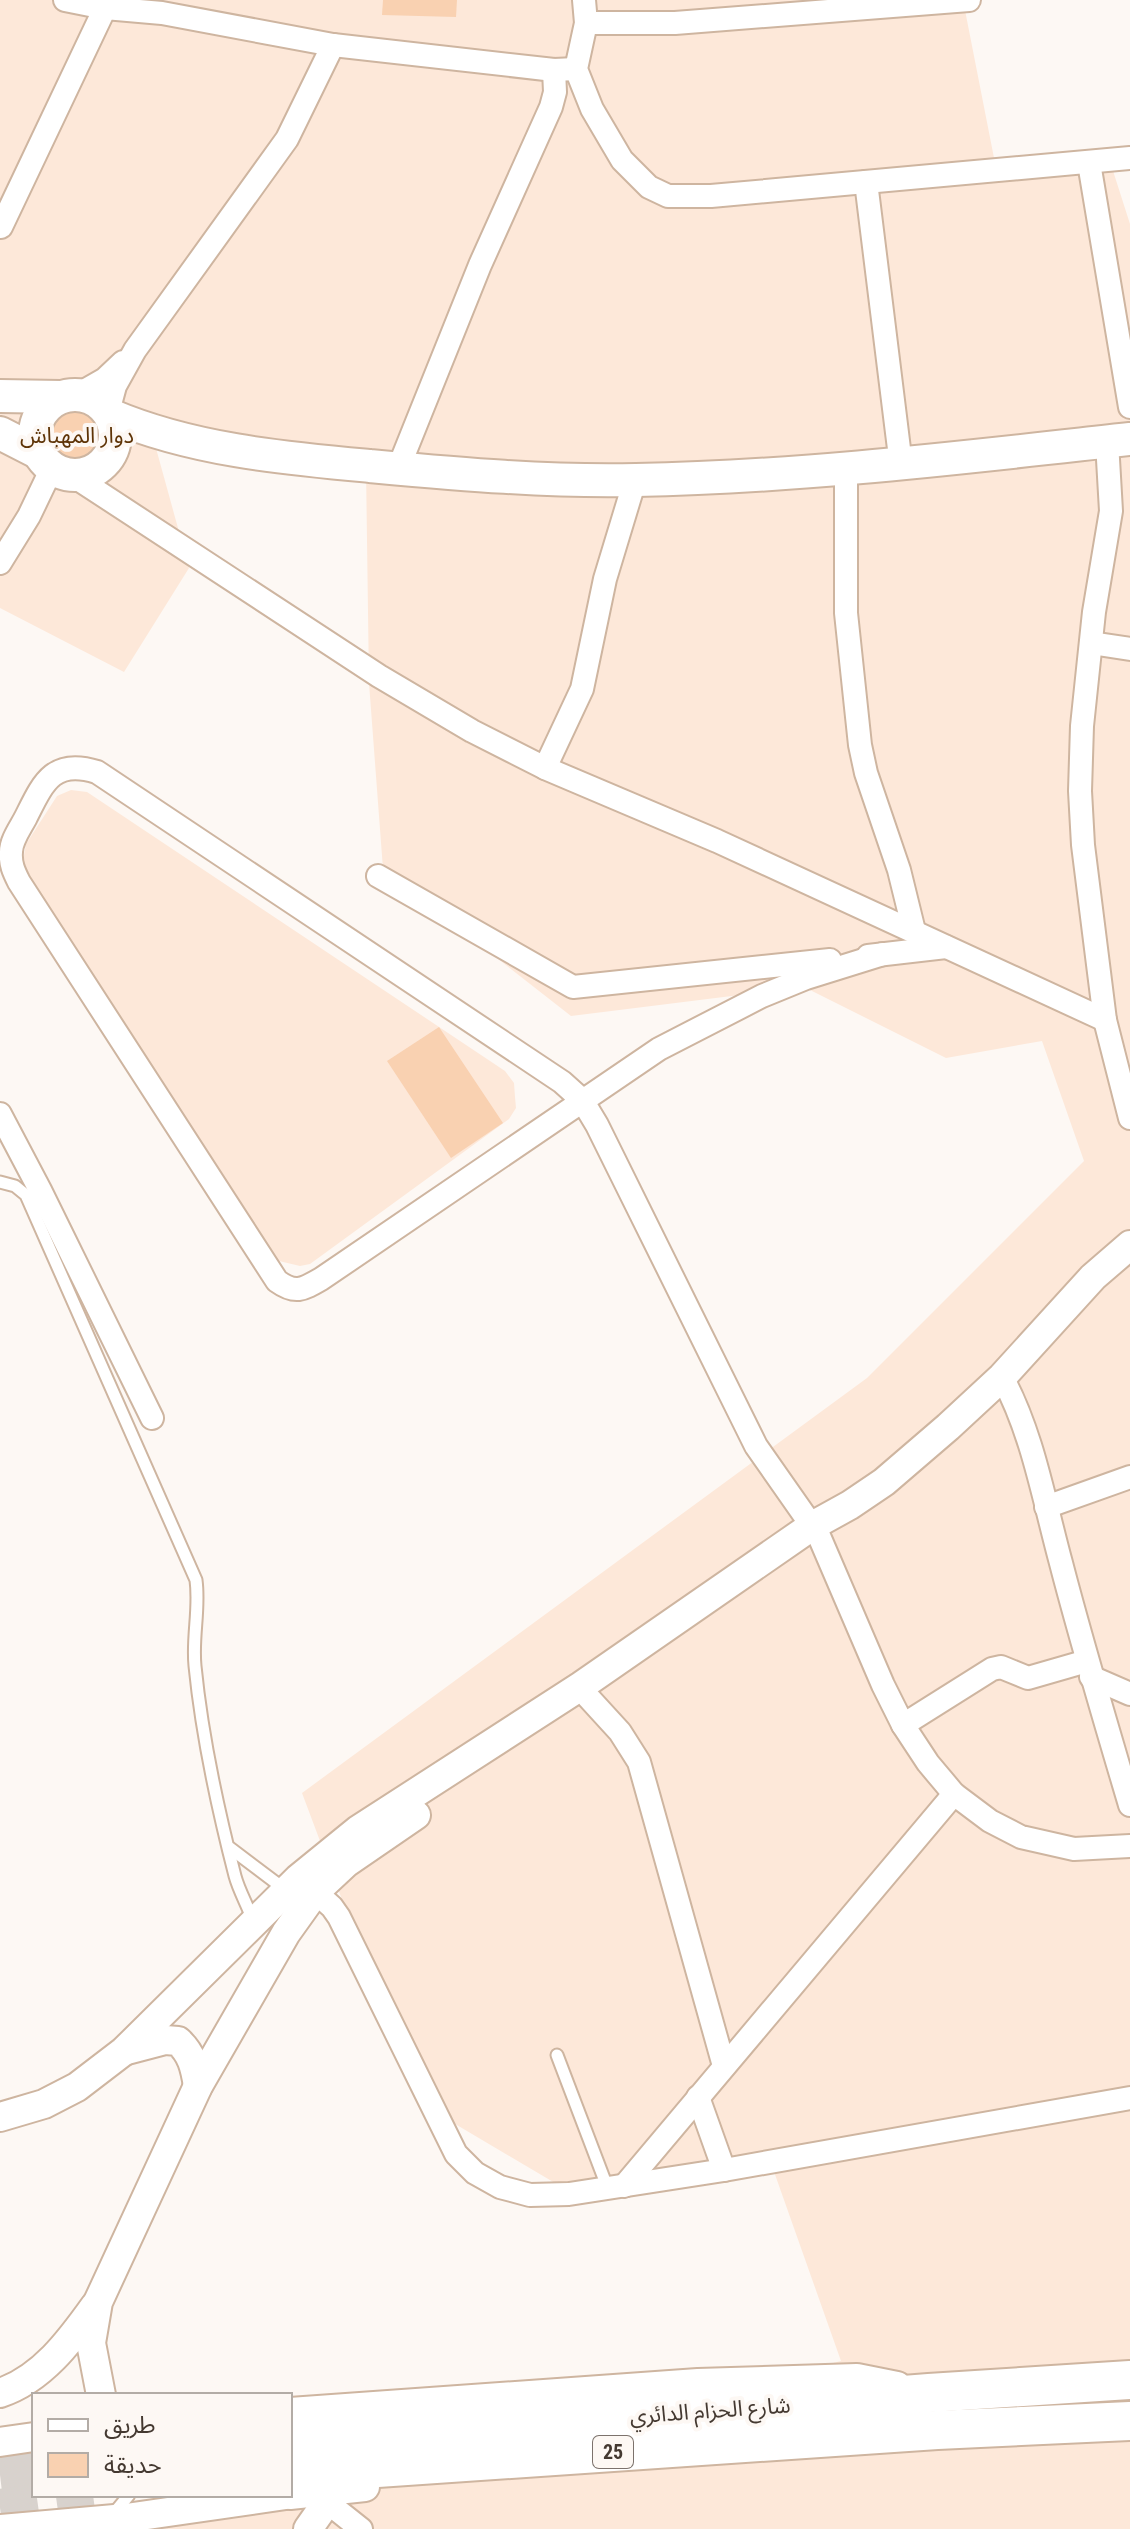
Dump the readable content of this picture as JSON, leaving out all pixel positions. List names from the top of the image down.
{
  "streets": {
    "highway": ["شارع الحزام الدائري", "25"]
  },
  "parks": ["دوار المهباش"],
  "legend": ["طريق", "حديقة"]
}
